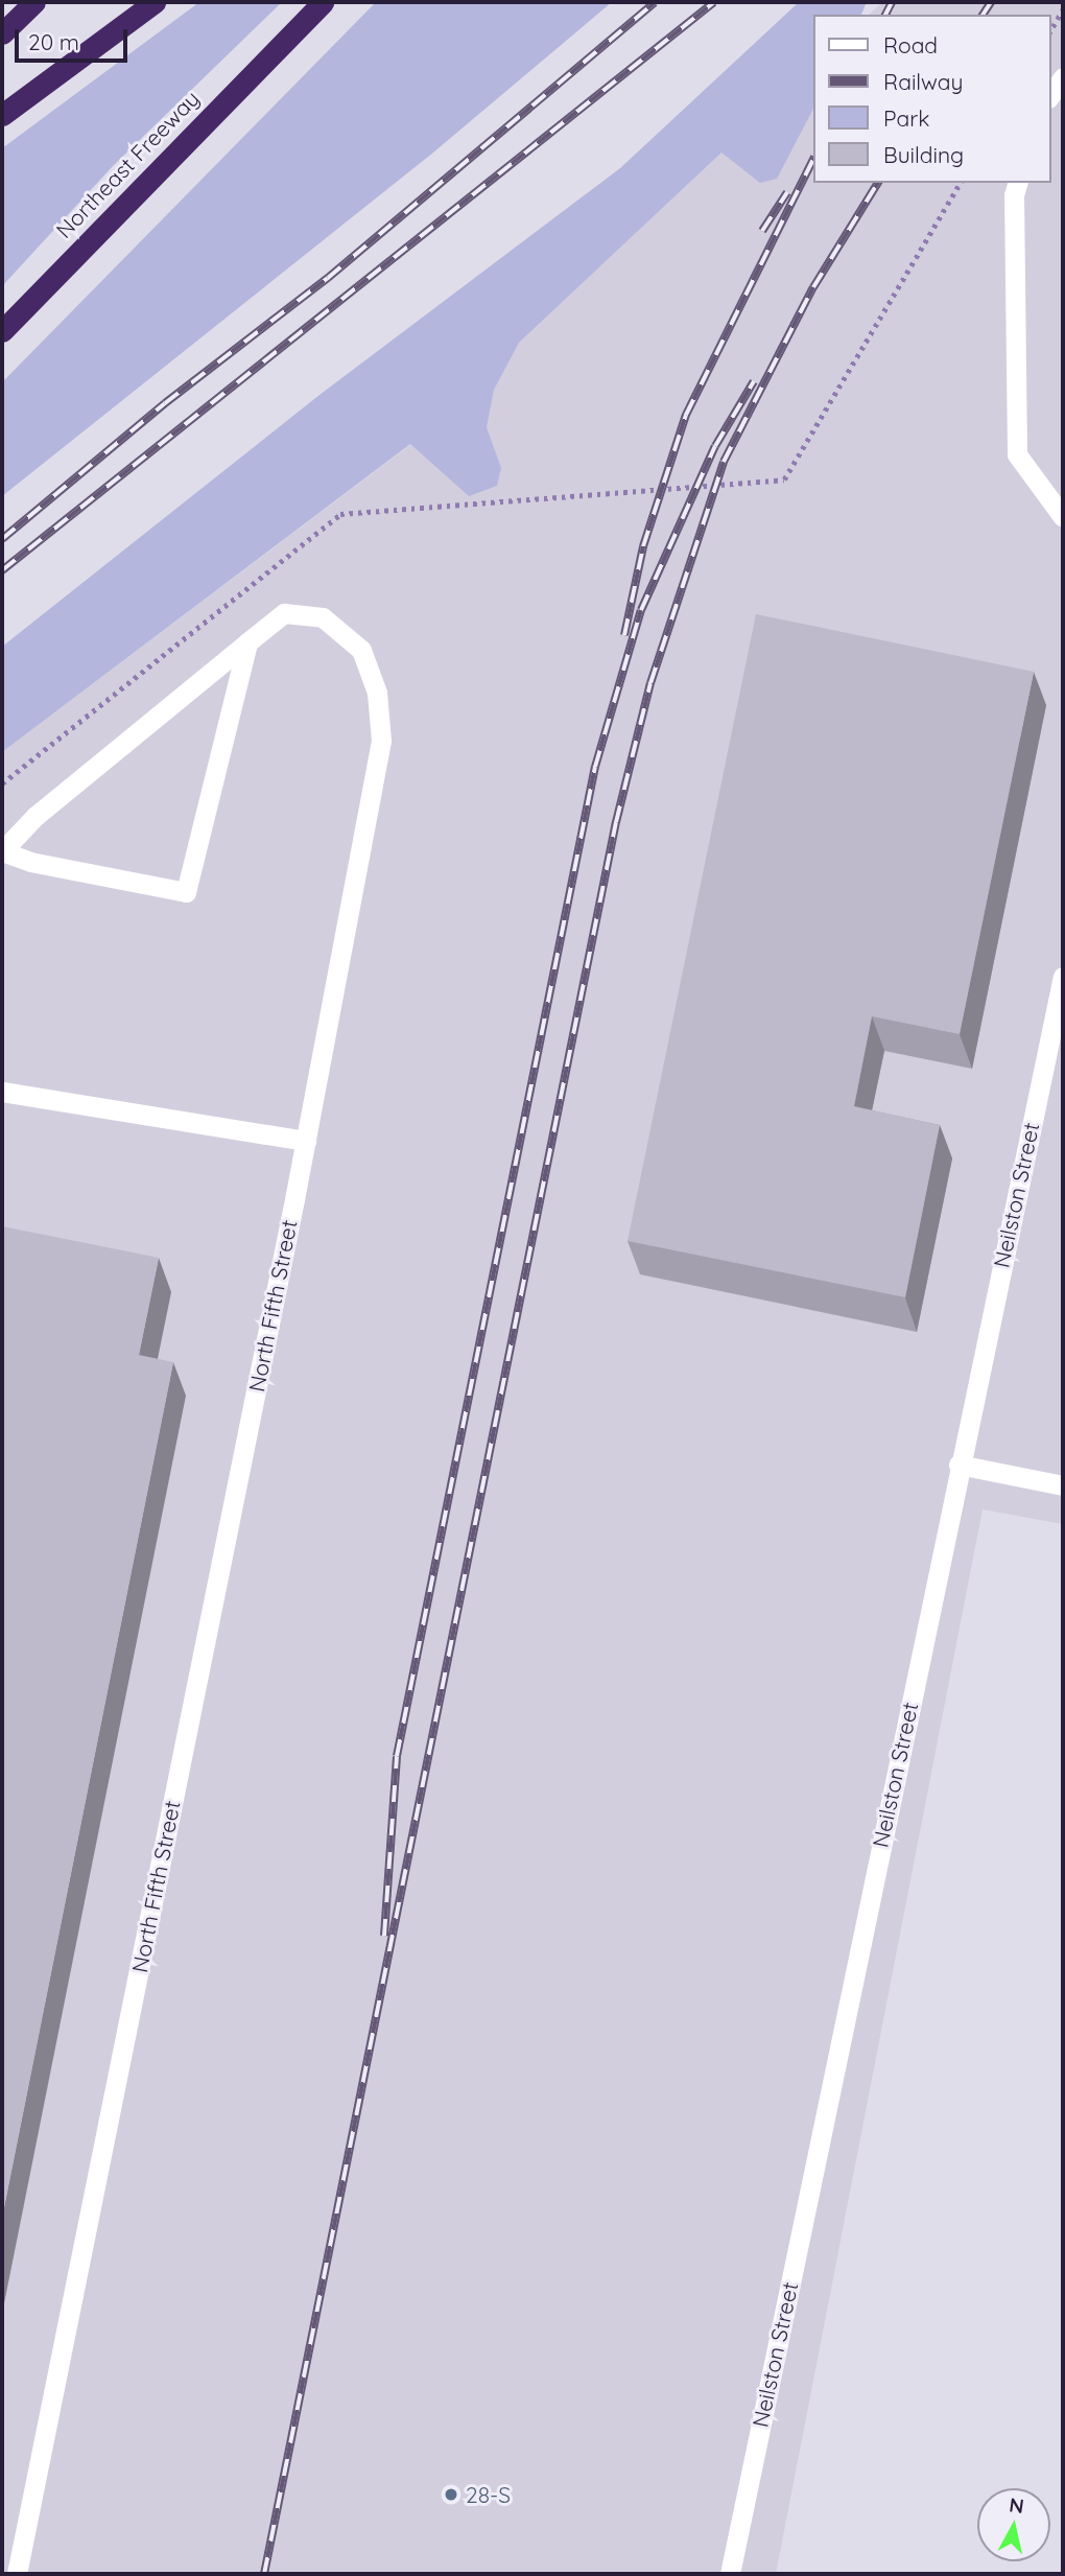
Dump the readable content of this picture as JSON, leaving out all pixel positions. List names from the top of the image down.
{
  "streets": {
    "highway": ["Northeast Freeway"],
    "street": ["Neilston Street", "North Fifth Street"]
  },
  "places": ["28-S"],
  "legend": [
    "Road",
    "Railway",
    "Park",
    "Building"
  ],
  "scale_bar": "20 m",
  "north": "top"
}
